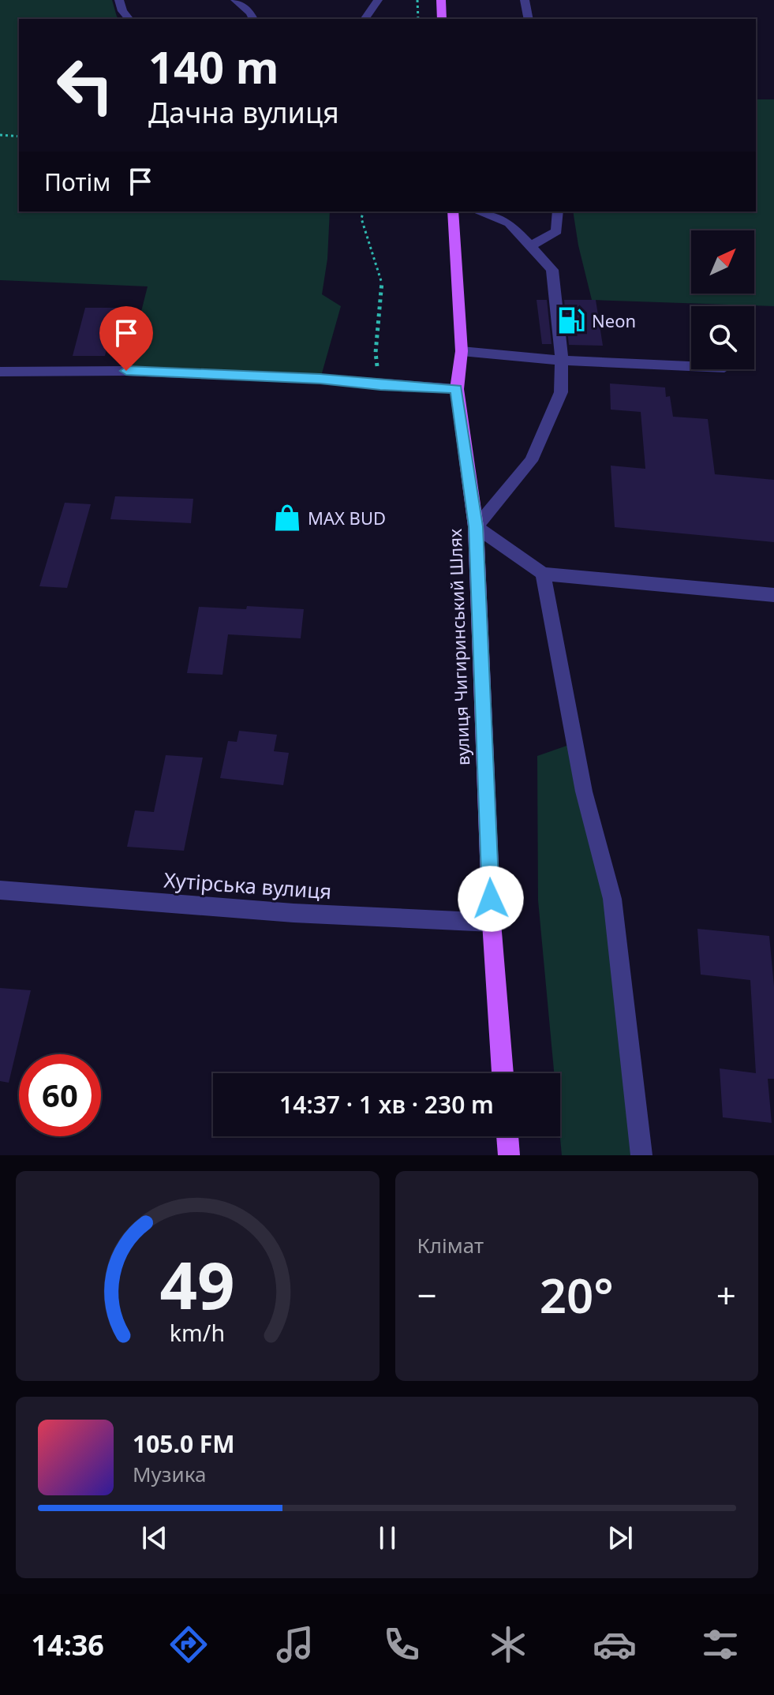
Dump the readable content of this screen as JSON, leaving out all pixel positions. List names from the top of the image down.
{
  "streets": {
    "main road": ["вулиця Чигиринський Шлях"],
    "street": ["Хутірська вулиця"]
  },
  "crossings": [
    ["вулиця Чигиринський Шлях", "Хутірська вулиця"]
  ],
  "places": {
    "fuel station": ["Neon"],
    "shop": ["MAX BUD"]
  },
  "north": "top right",
  "page": {
    "turn": ["140 m", "Дачна вулиця"],
    "then": "Потім",
    "limit": "60",
    "trip": "14:37 · 1 хв · 230 m",
    "tile": "Клімат",
    "heat": ["−", "20°", "+"],
    "song": ["105.0 FM", "Музика"],
    "tabs": "14:36",
    "gauge": ["49", "km/h"]
  }
}
